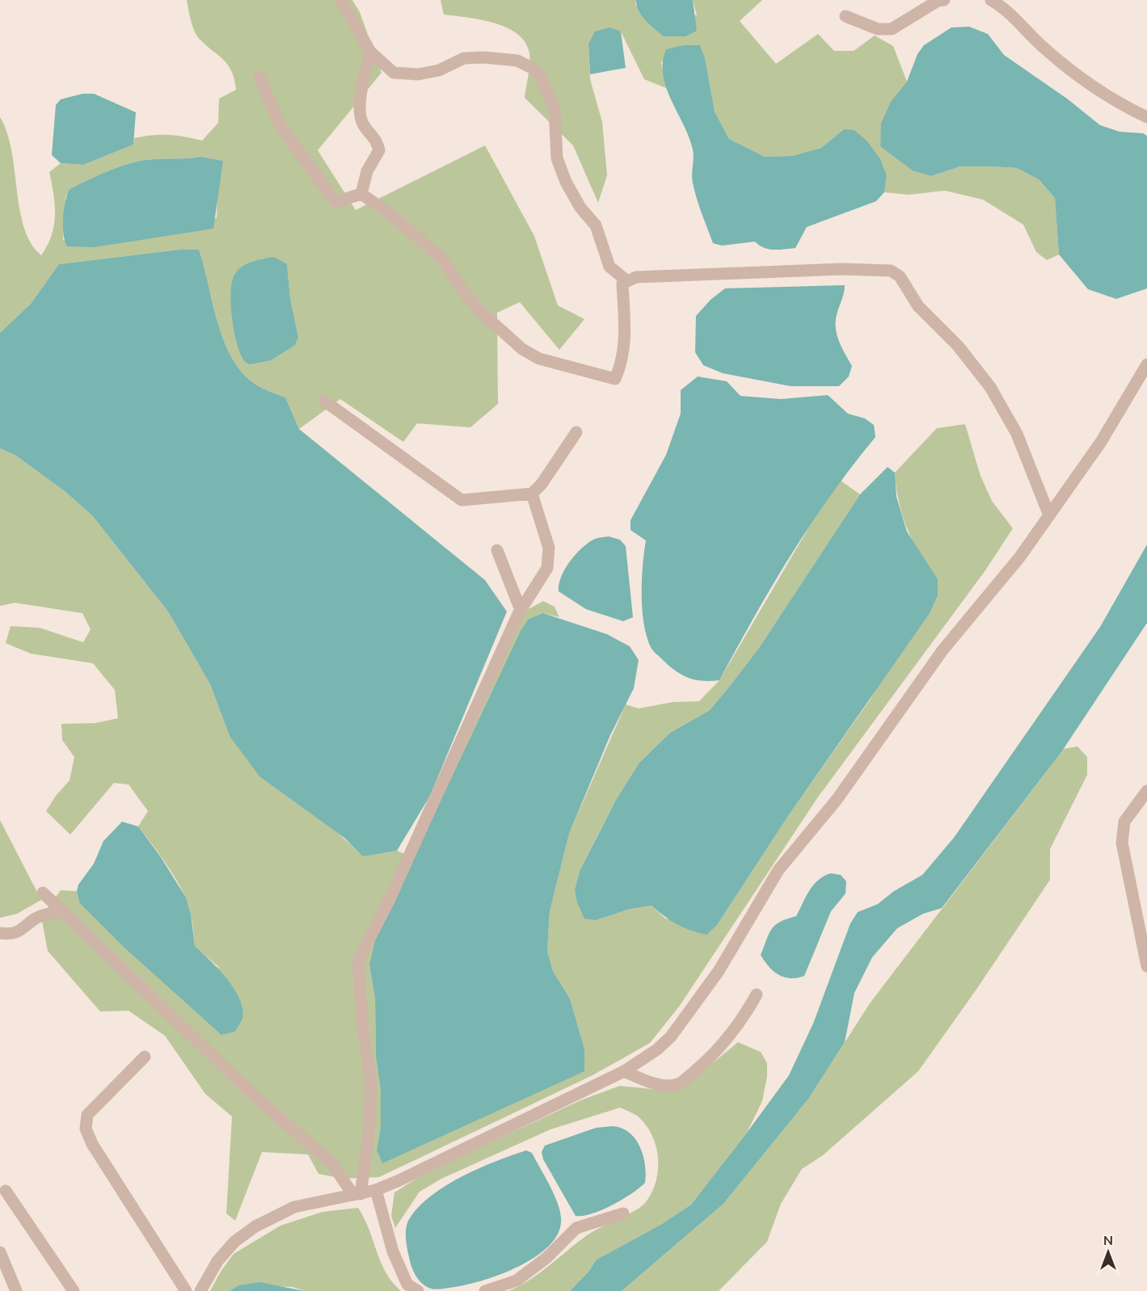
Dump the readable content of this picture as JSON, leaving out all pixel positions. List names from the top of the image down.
{
  "north": "top"
}
